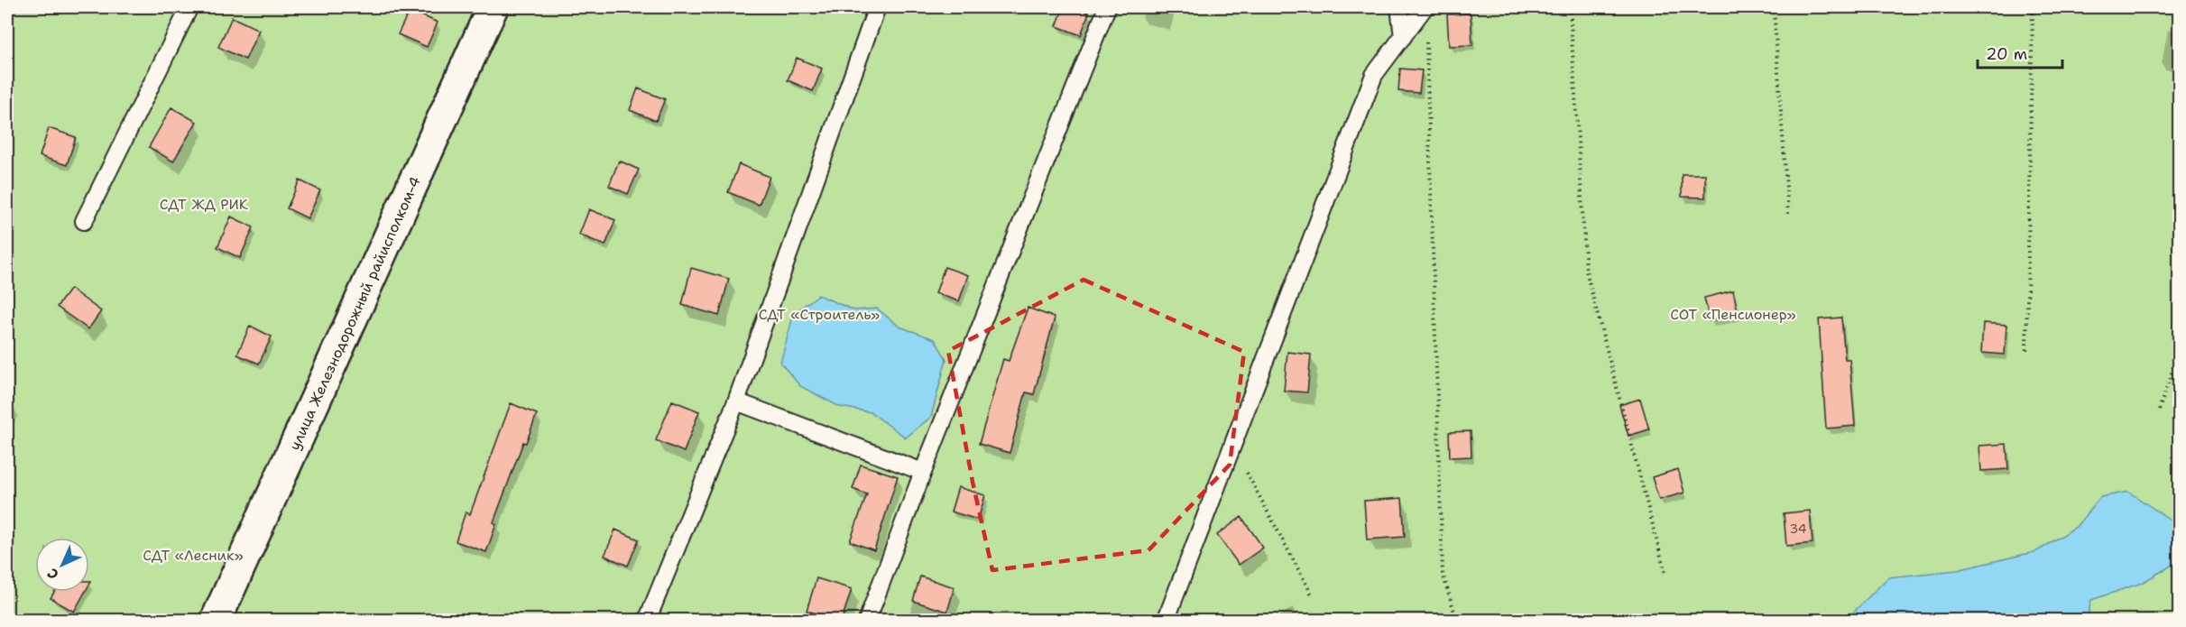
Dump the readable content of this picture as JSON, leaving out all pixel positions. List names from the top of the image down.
{
  "streets": {
    "street": ["улица Железнодорожный райисполком-4"]
  },
  "parks": [
    "СДТ ЖД РИК",
    "СДТ «Строитель»",
    "СОТ «Пенсионер»",
    "СДТ «Лесник»"
  ],
  "house_numbers": ["34"],
  "scale_bar": "20 m",
  "north": "bottom left"
}
